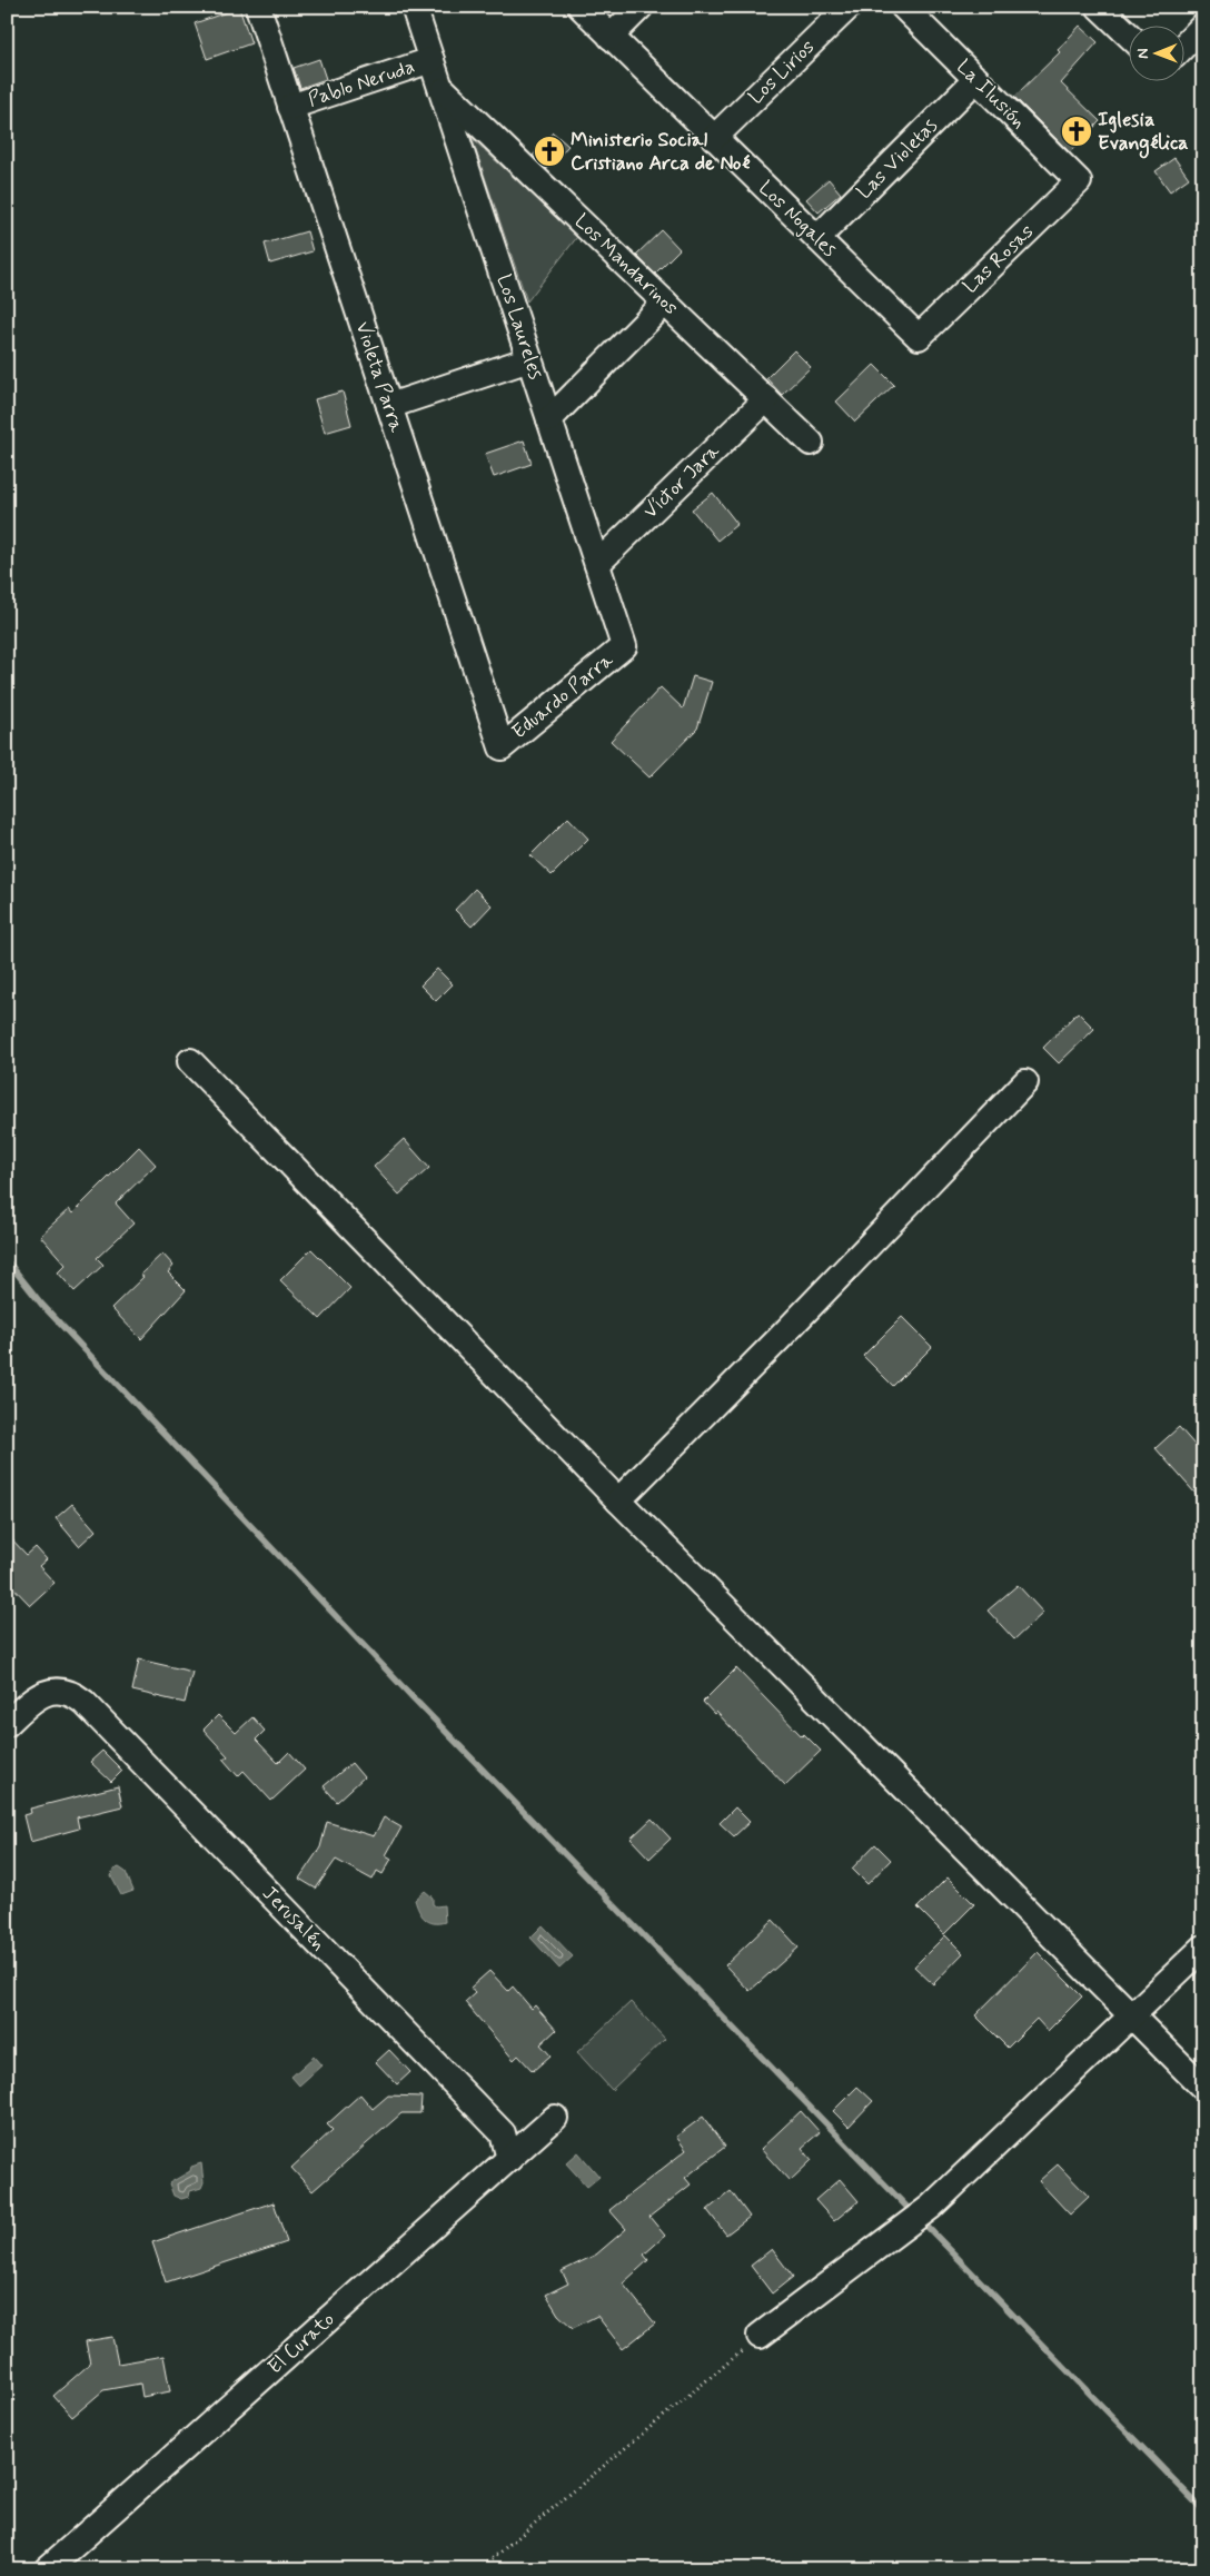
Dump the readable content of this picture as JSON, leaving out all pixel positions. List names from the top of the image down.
{
  "streets": {
    "street": [
      "Los Lirios",
      "Pablo Neruda",
      "La Ilusión",
      "Las Violetas",
      "Los Nogales",
      "Las Rosas",
      "Los Mandarinos",
      "Los Laureles",
      "Violeta Parra",
      "Víctor Jara",
      "Eduardo Parra",
      "Jerusalén",
      "El Curato"
    ]
  },
  "crossings": [
    ["Los Lirios", "Los Nogales"],
    ["Pablo Neruda", "Los Laureles"],
    ["Pablo Neruda", "Violeta Parra"],
    ["La Ilusión", "Las Violetas"],
    ["La Ilusión", "Las Rosas"],
    ["Las Violetas", "Los Nogales"],
    ["Los Nogales", "Las Rosas"],
    ["Los Mandarinos", "Los Laureles"],
    ["Los Mandarinos", "Víctor Jara"],
    ["Los Laureles", "Víctor Jara"],
    ["Los Laureles", "Eduardo Parra"],
    ["Violeta Parra", "Eduardo Parra"],
    ["Jerusalén", "El Curato"]
  ],
  "places": {
    "church": ["Iglesia Evangélica", "Ministerio Social Cristiano Arca de Noé"]
  },
  "north": "left"
}
